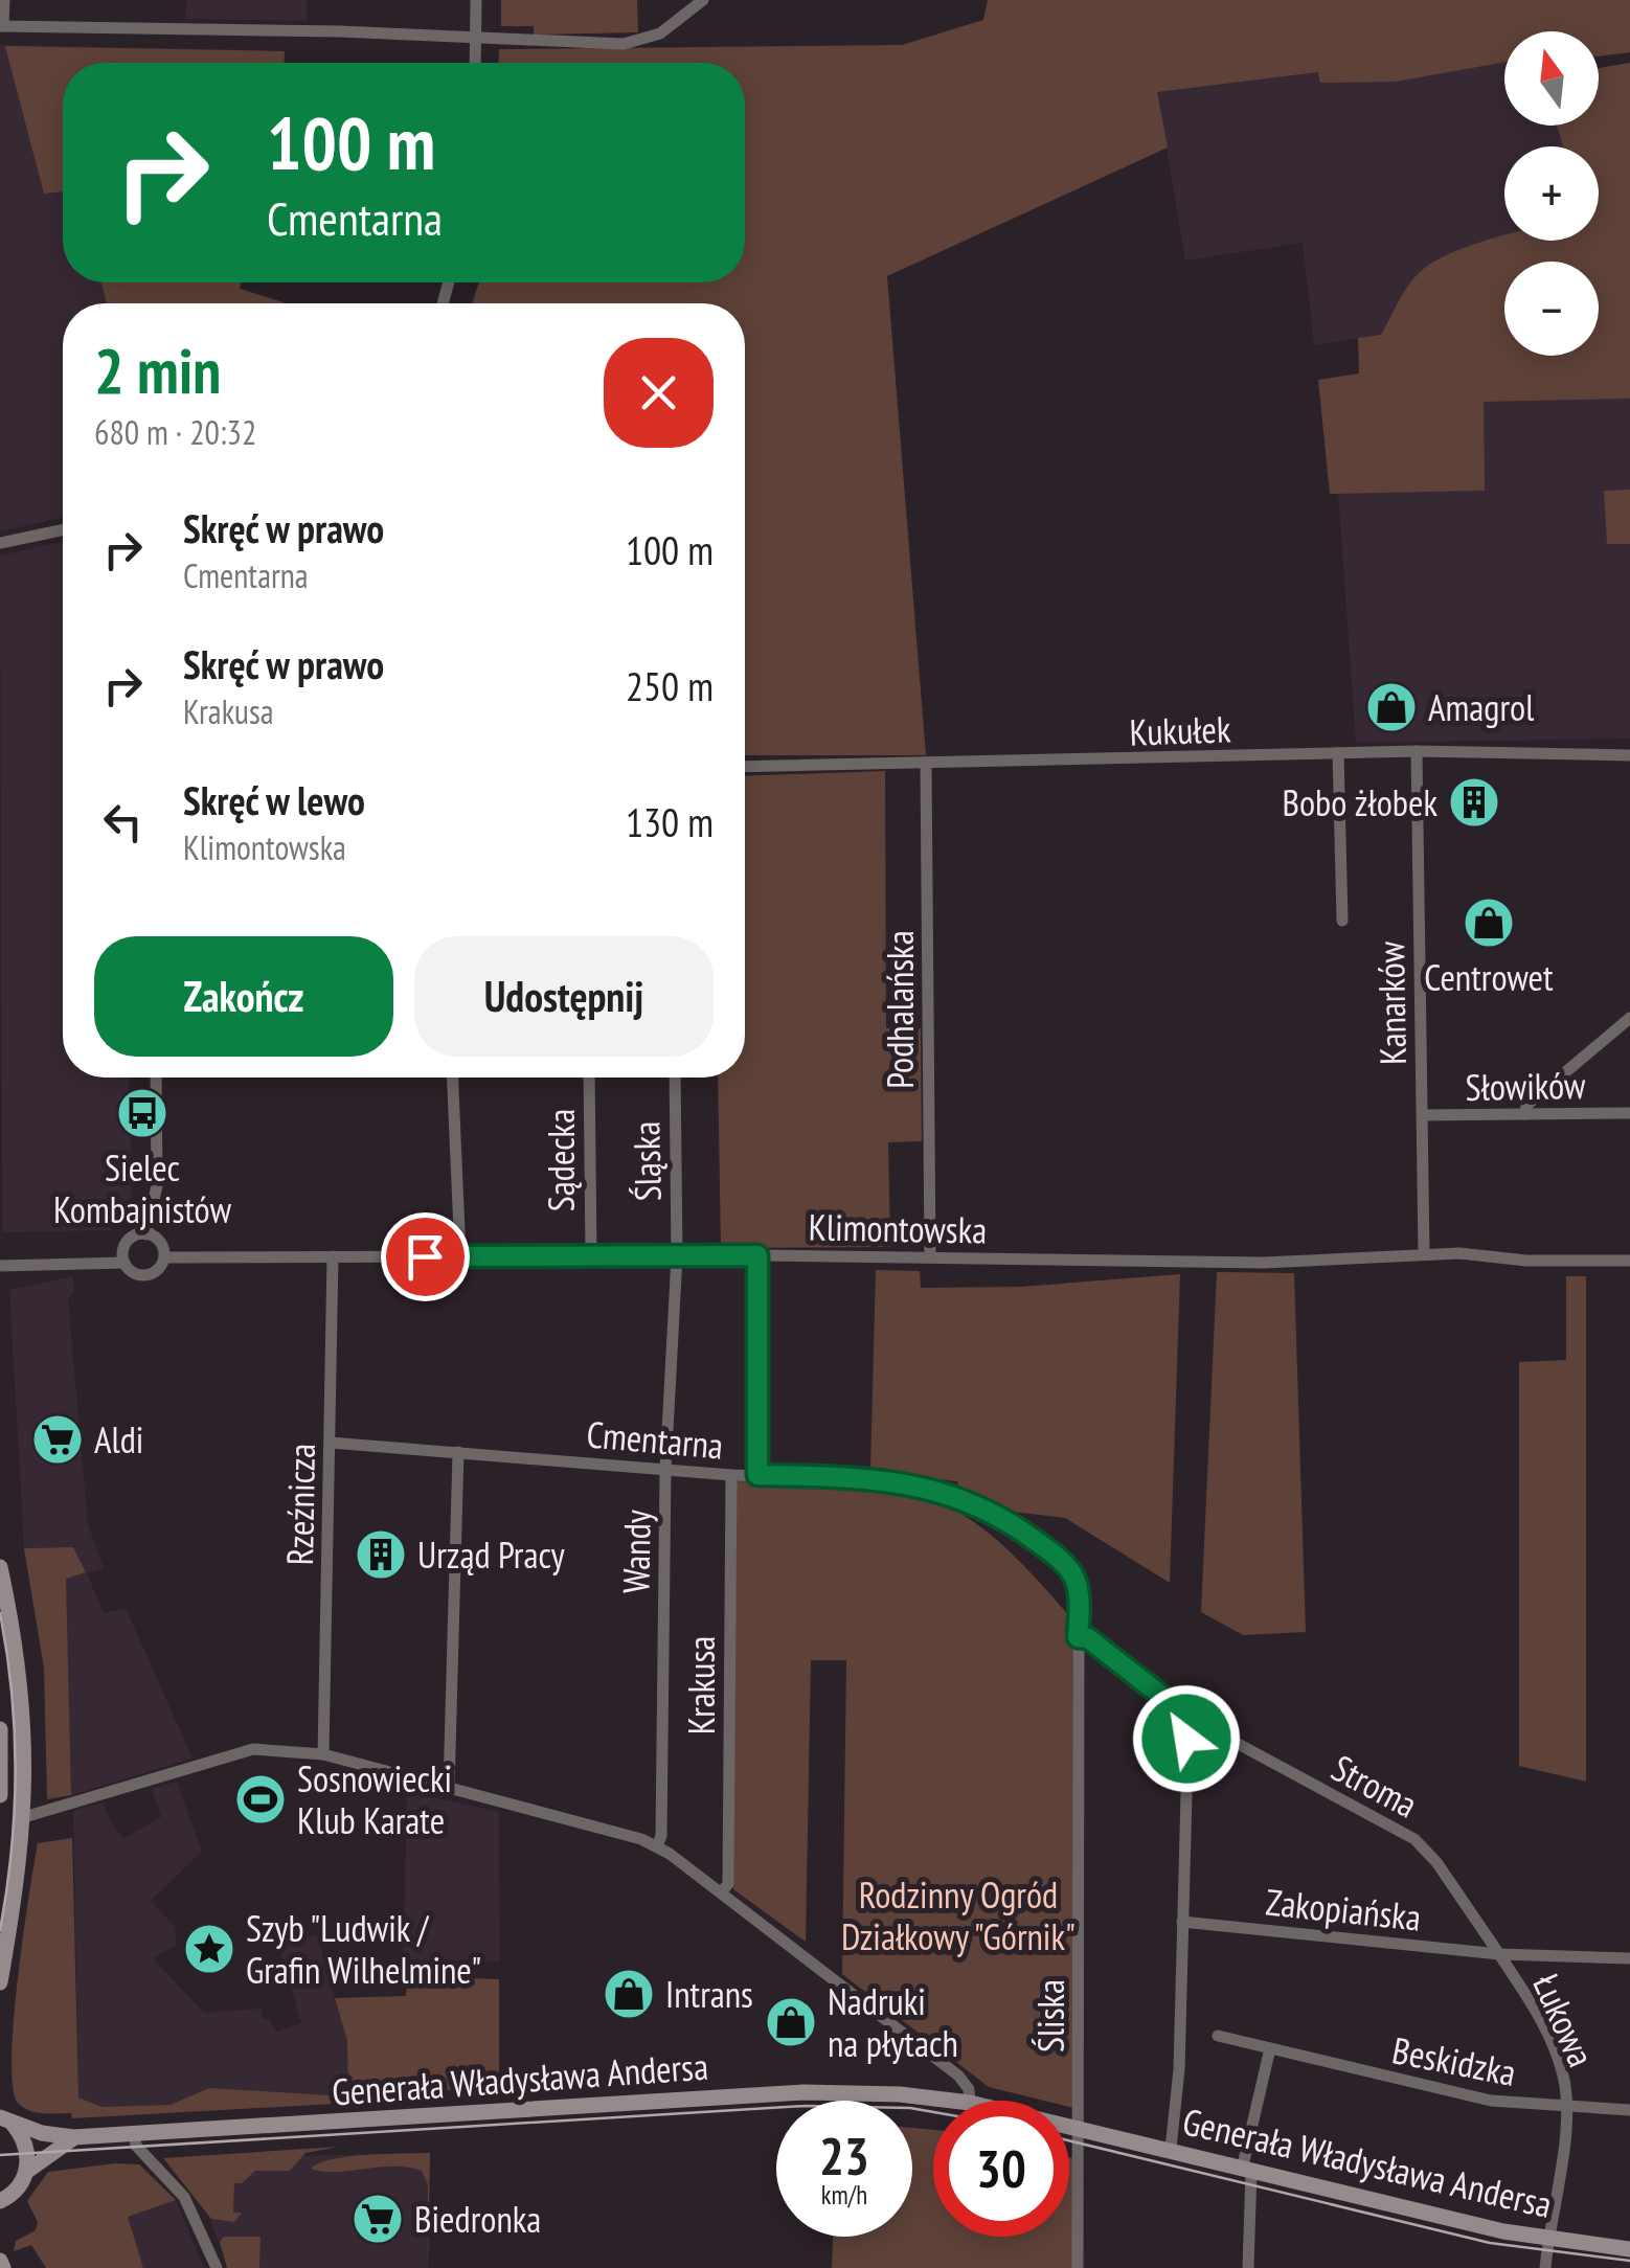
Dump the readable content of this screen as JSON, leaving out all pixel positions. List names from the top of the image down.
{
  "streets": {
    "main road": ["Generała Władysława Andersa"],
    "street": [
      "Kukułek",
      "Kanarków",
      "Podhalańska",
      "Słowików",
      "Sądecka",
      "Śląska",
      "Klimontowska",
      "Cmentarna",
      "Rzeźnicza",
      "Wandy",
      "Krakusa",
      "Stroma",
      "Zakopiańska",
      "Śliska",
      "Łukowa",
      "Beskidzka"
    ]
  },
  "crossings": [
    ["Kukułek", "Kanarków"],
    ["Kukułek", "Podhalańska"],
    ["Kanarków", "Słowików"],
    ["Kanarków", "Klimontowska"],
    ["Podhalańska", "Klimontowska"],
    ["Sądecka", "Klimontowska"],
    ["Śląska", "Klimontowska"],
    ["Śląska", "Wandy"],
    ["Klimontowska", "Rzeźnicza"],
    ["Klimontowska", "Wandy"],
    ["Cmentarna", "Rzeźnicza"],
    ["Cmentarna", "Wandy"],
    ["Cmentarna", "Krakusa"],
    ["Cmentarna", "Stroma"],
    ["Cmentarna", "Śliska"],
    ["Stroma", "Zakopiańska"],
    ["Stroma", "Śliska"],
    ["Stroma", "Łukowa"],
    ["Zakopiańska", "Łukowa"],
    ["Śliska", "Generała Władysława Andersa"],
    ["Łukowa", "Beskidzka"],
    ["Łukowa", "Generała Władysława Andersa"]
  ],
  "parks": ["Rodzinny Ogród Działkowy \"Górnik\""],
  "places": {
    "shop": [
      "Amagrol",
      "Centrowet",
      "Intrans",
      "Nadruki na płytach"
    ],
    "building": ["Bobo żłobek", "Urząd Pracy"],
    "bus stop": ["Sielec Kombajnistów"],
    "supermarket": ["Aldi", "Biedronka"],
    "sports": ["Sosnowiecki Klub Karate"],
    "place": ["Szyb \"Ludwik / Grafin Wilhelmine\""]
  },
  "north": "top",
  "page": {
    "map_buttons": ["+", "−"],
    "turn": ["100 m", "Cmentarna"],
    "heading": ["2 min", "680 m · 20:32"],
    "list": [
      {
        "name": "Skręć w prawo",
        "note": "Cmentarna",
        "value": "100 m"
      },
      {
        "name": "Skręć w prawo",
        "note": "Krakusa",
        "value": "250 m"
      },
      {
        "name": "Skręć w lewo",
        "note": "Klimontowska",
        "value": "130 m"
      }
    ],
    "buttons": ["Zakończ", "Udostępnij"],
    "speed": "23 km/h",
    "limit": "30"
  }
}
